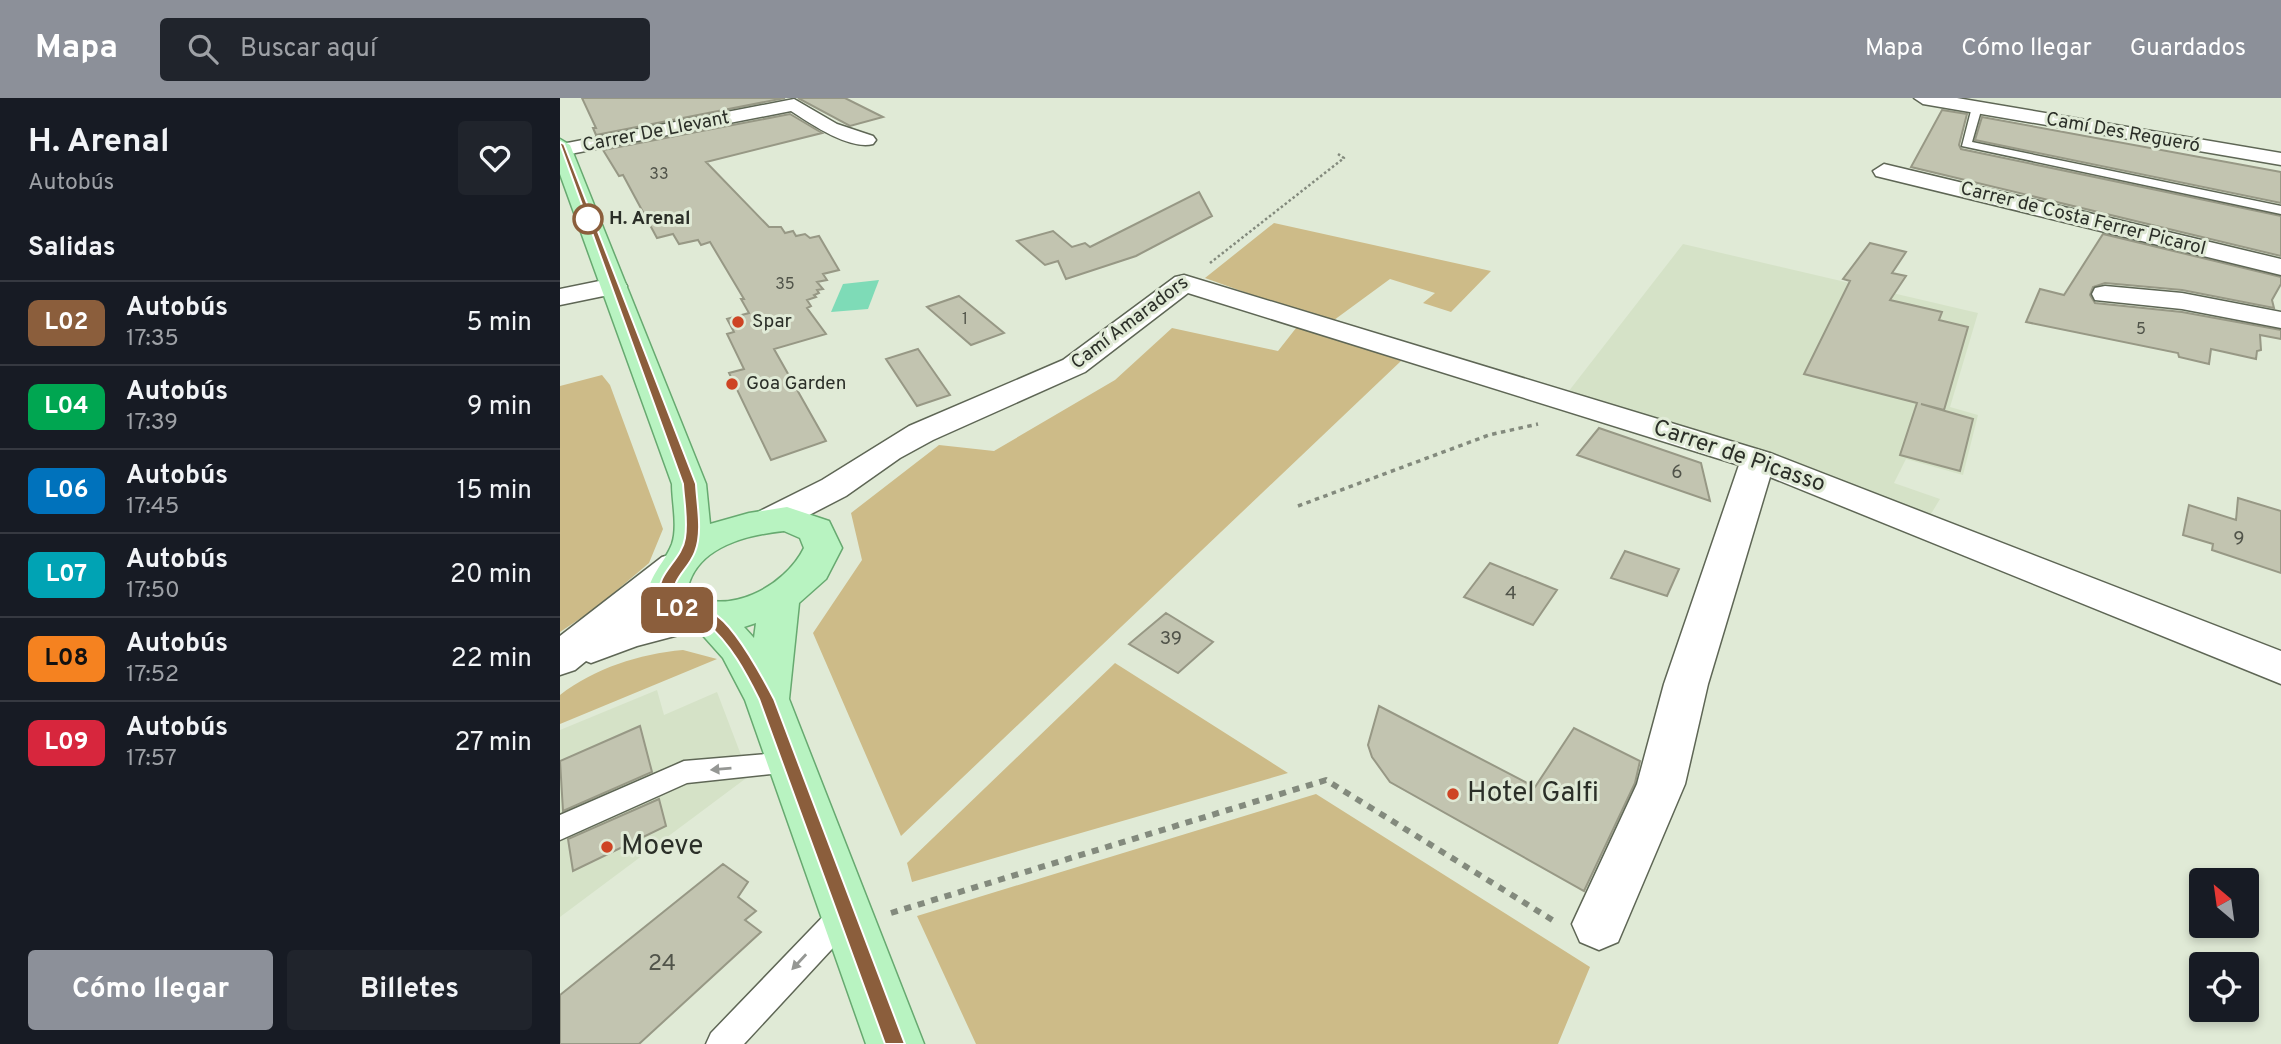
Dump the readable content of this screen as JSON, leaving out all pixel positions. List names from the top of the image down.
{
  "streets": {
    "street": [
      "Carrer De Llevant",
      "Camí Des Regueró",
      "Carrer de Costa Ferrer Picarol",
      "Camí Amaradors",
      "Carrer de Picasso"
    ]
  },
  "crossings": [
    ["Camí Amaradors", "Carrer de Picasso"]
  ],
  "places": [
    "H. Arenal",
    "Spar",
    "Goa Garden",
    "Hotel Galfi",
    "Moeve"
  ],
  "lines": ["bus line L02"],
  "house_numbers": [
    "33",
    "35",
    "1",
    "5",
    "6",
    "9",
    "4",
    "39",
    "24"
  ],
  "north": "top left",
  "page": {
    "header": "Mapa",
    "search": "Buscar aquí",
    "nav": ["Mapa", "Cómo llegar", "Guardados"],
    "heading": [
      ["H. Arenal", "Autobús"],
      "Salidas"
    ],
    "on_map": "L02",
    "list": [
      {
        "mark": "L02",
        "name": "Autobús",
        "note": "17:35",
        "value": "5 min"
      },
      {
        "mark": "L04",
        "name": "Autobús",
        "note": "17:39",
        "value": "9 min"
      },
      {
        "mark": "L06",
        "name": "Autobús",
        "note": "17:45",
        "value": "15 min"
      },
      {
        "mark": "L07",
        "name": "Autobús",
        "note": "17:50",
        "value": "20 min"
      },
      {
        "mark": "L08",
        "name": "Autobús",
        "note": "17:52",
        "value": "22 min"
      },
      {
        "mark": "L09",
        "name": "Autobús",
        "note": "17:57",
        "value": "27 min"
      }
    ],
    "buttons": ["Cómo llegar", "Billetes"]
  }
}
